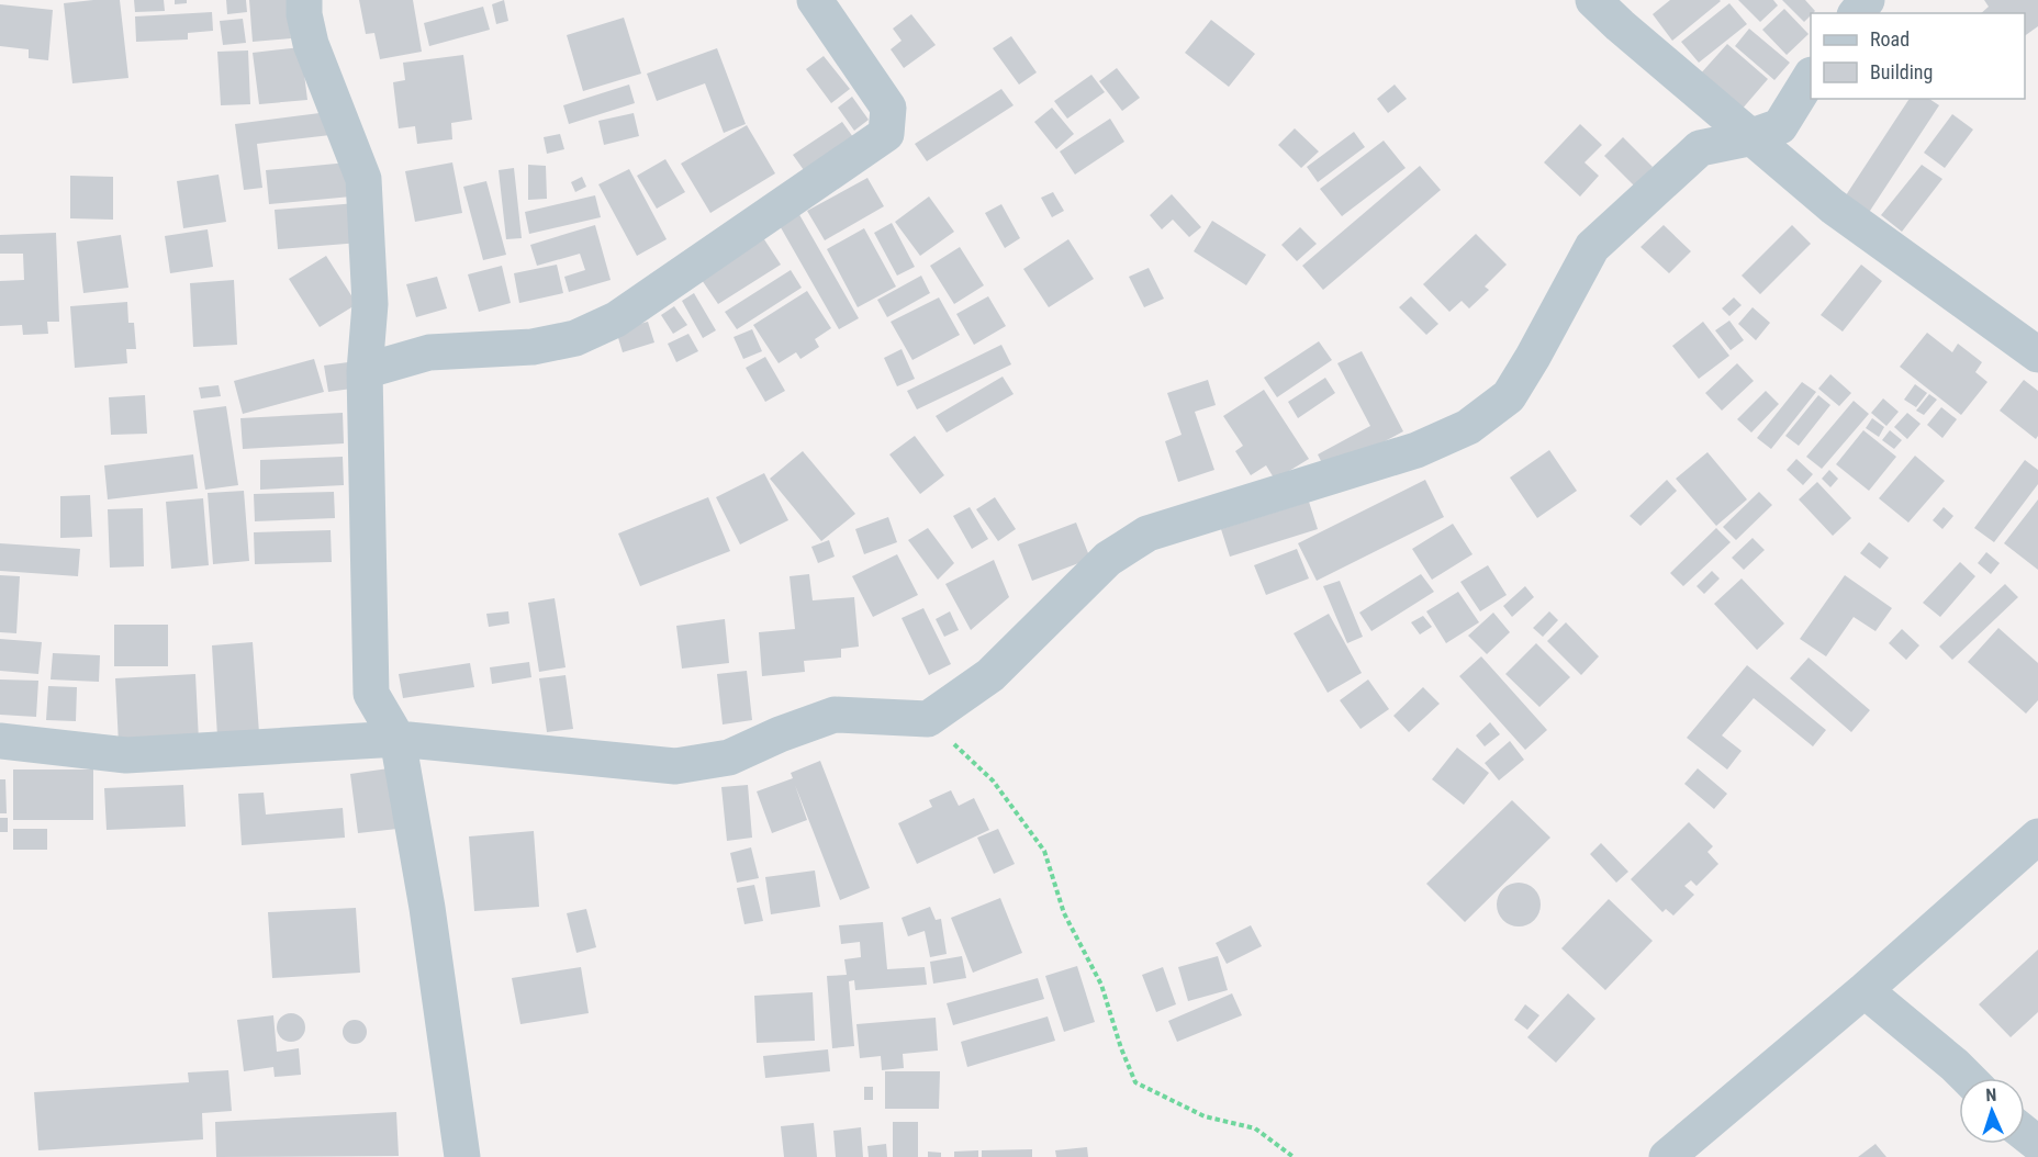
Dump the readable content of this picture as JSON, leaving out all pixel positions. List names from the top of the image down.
{
  "legend": ["Road", "Building"],
  "north": "top"
}
